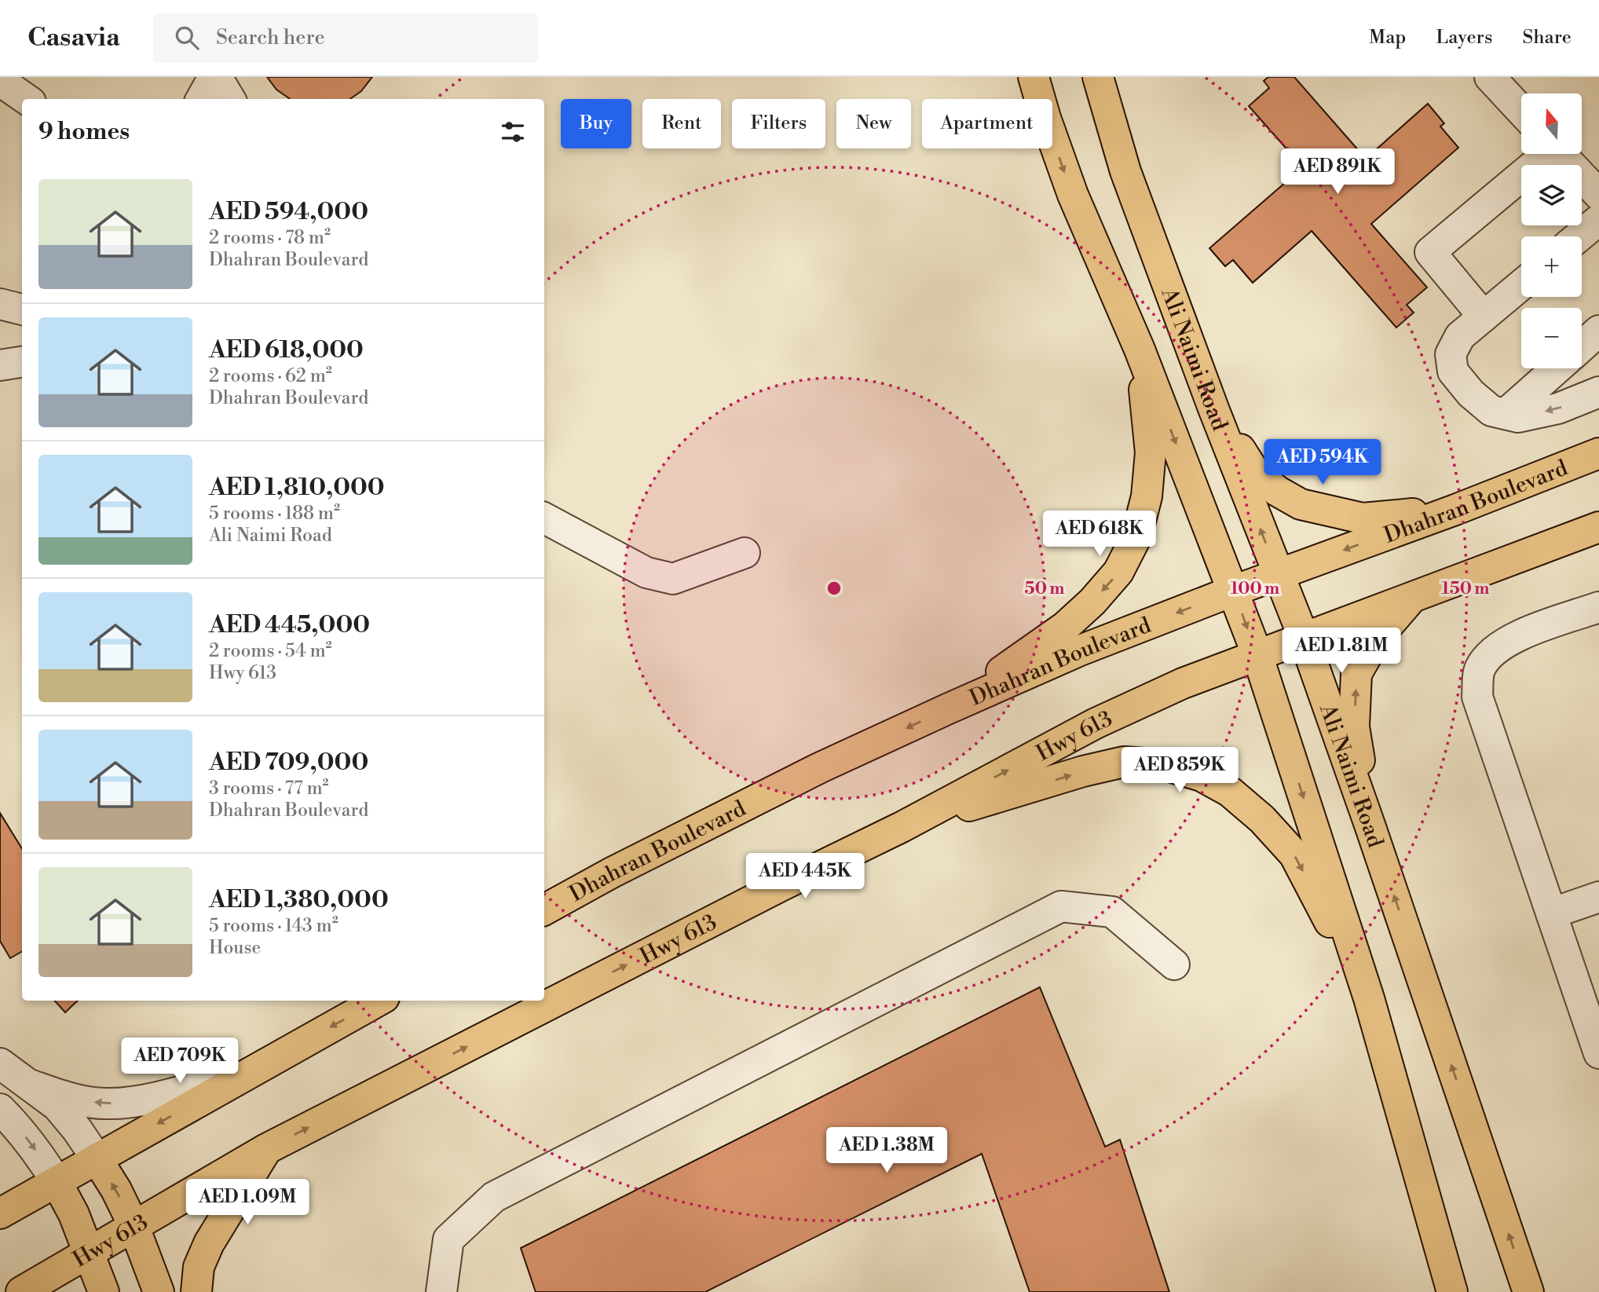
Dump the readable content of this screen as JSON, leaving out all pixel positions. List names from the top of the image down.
{
  "streets": {
    "main road": ["Ali Naimi Road", "Dhahran Boulevard", "Hwy 613"]
  },
  "crossings": [
    ["Ali Naimi Road", "Dhahran Boulevard"],
    ["Ali Naimi Road", "Hwy 613"]
  ],
  "one_way": ["Dhahran Boulevard", "Hwy 613"],
  "north": "top",
  "page": {
    "header": "Casavia",
    "search": "Search here",
    "nav": ["Map", "Layers", "Share"],
    "map_buttons": ["+", "−"],
    "chip": [
      "Buy",
      "Rent",
      "Filters",
      "New",
      "Apartment"
    ],
    "heading": "9 homes",
    "price": [
      "AED 891K",
      "AED 594K",
      "AED 618K",
      "AED 1.81M",
      "AED 859K",
      "AED 445K",
      "AED 709K",
      "AED 1.38M",
      "AED 1.09M"
    ],
    "list": [
      {
        "name": "AED 594,000",
        "note": "2 rooms · 78 m² · Dhahran Boulevard"
      },
      {
        "name": "AED 618,000",
        "note": "2 rooms · 62 m² · Dhahran Boulevard"
      },
      {
        "name": "AED 1,810,000",
        "note": "5 rooms · 188 m² · Ali Naimi Road"
      },
      {
        "name": "AED 445,000",
        "note": "2 rooms · 54 m² · Hwy 613"
      },
      {
        "name": "AED 709,000",
        "note": "3 rooms · 77 m² · Dhahran Boulevard"
      },
      {
        "name": "AED 1,380,000",
        "note": "5 rooms · 143 m² · House"
      }
    ]
  },
  "rings": ["50 m", "100 m", "150 m"]
}
